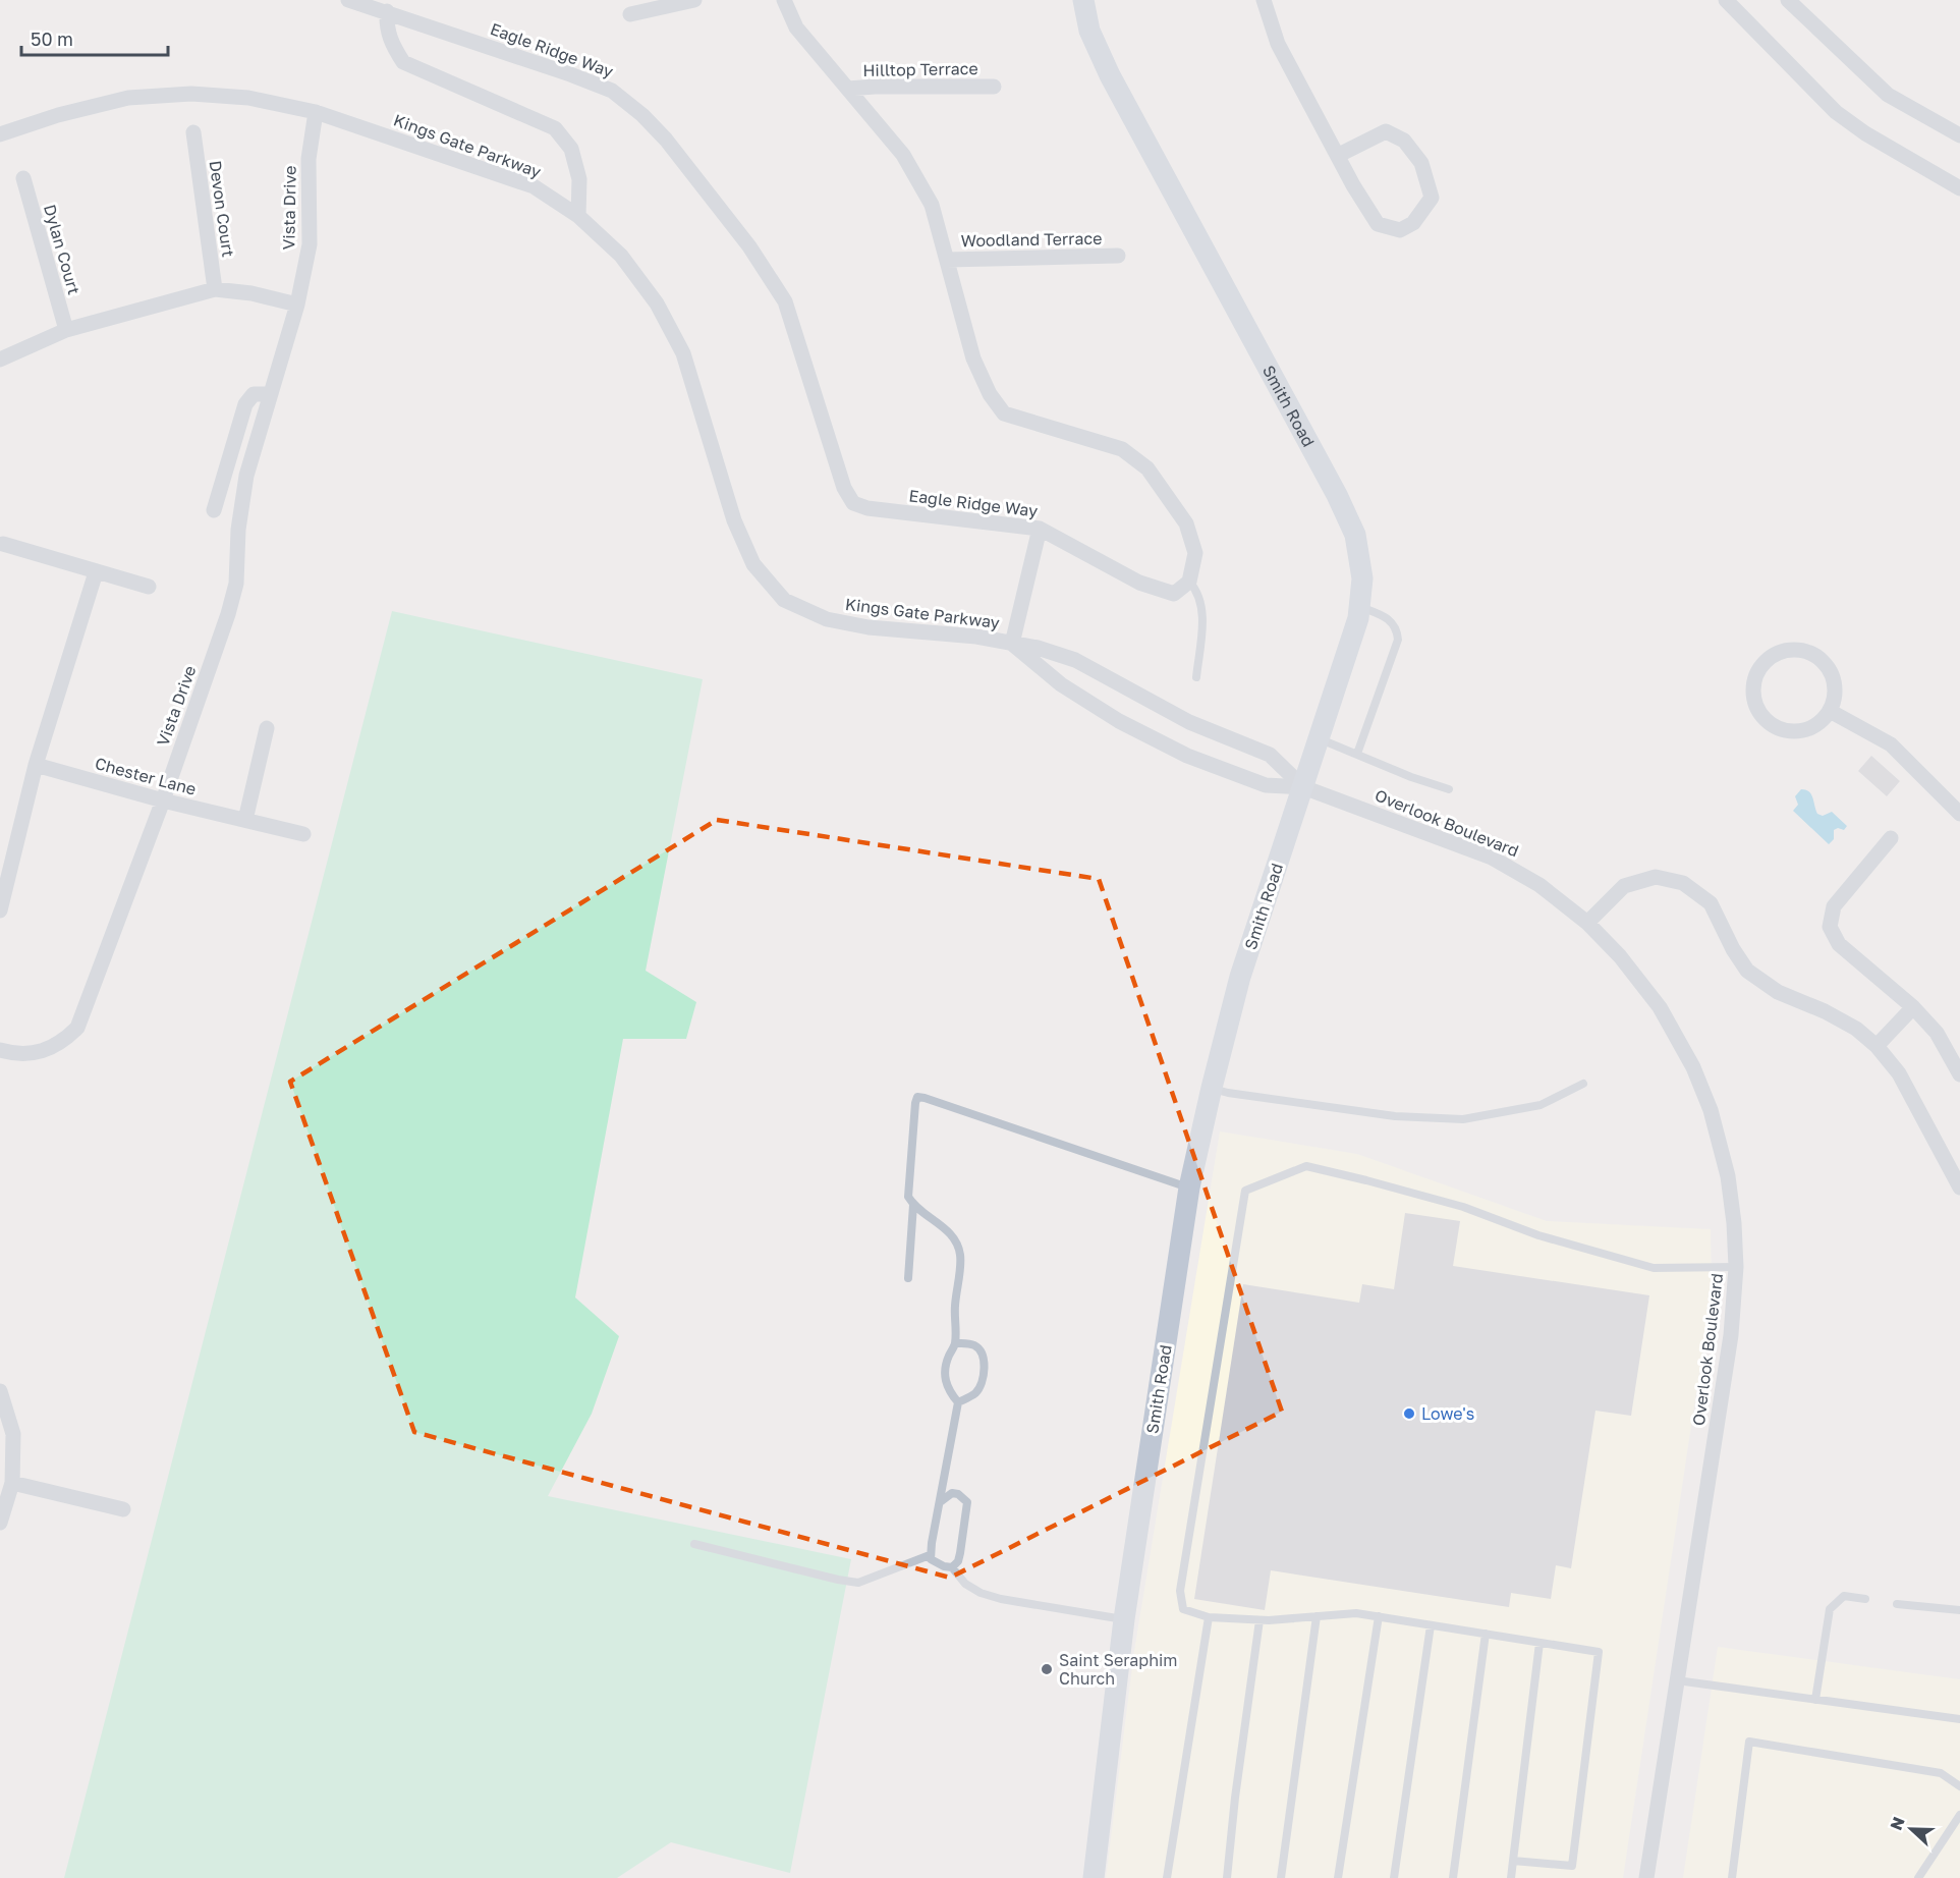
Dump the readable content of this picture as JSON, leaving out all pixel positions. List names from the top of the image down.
{
  "streets": {
    "street": [
      "Eagle Ridge Way",
      "Hilltop Terrace",
      "Kings Gate Parkway",
      "Vista Drive",
      "Devon Court",
      "Woodland Terrace",
      "Dylan Court",
      "Smith Road",
      "Chester Lane",
      "Overlook Boulevard"
    ]
  },
  "crossings": [
    ["Eagle Ridge Way", "Kings Gate Parkway"],
    ["Kings Gate Parkway", "Vista Drive"],
    ["Kings Gate Parkway", "Smith Road"],
    ["Kings Gate Parkway", "Overlook Boulevard"],
    ["Vista Drive", "Chester Lane"],
    ["Smith Road", "Overlook Boulevard"]
  ],
  "places": ["Lowe's", "Saint Seraphim Church"],
  "scale_bar": "50 m",
  "north": "left"
}
